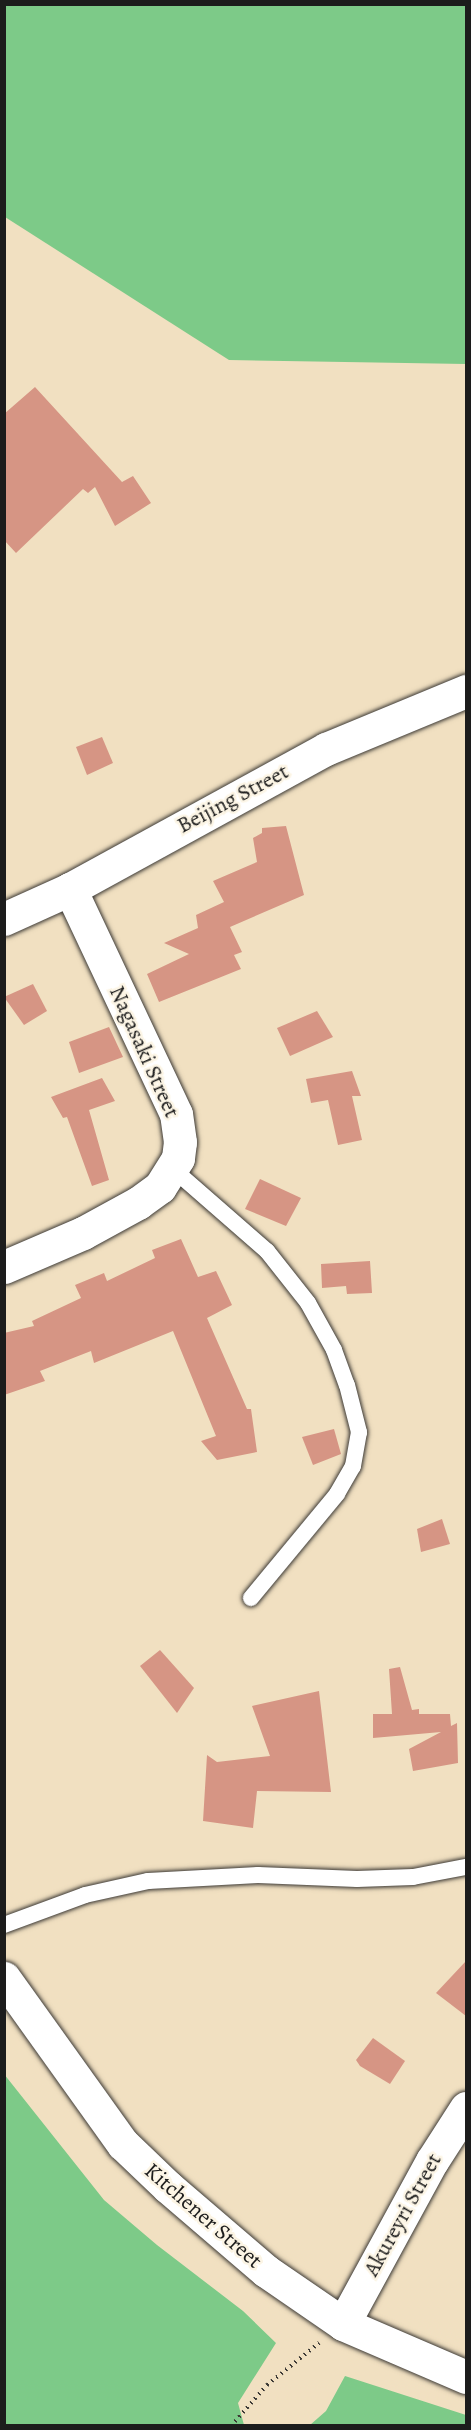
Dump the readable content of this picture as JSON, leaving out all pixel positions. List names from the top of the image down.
{
  "streets": {
    "street": [
      "Beijing Street",
      "Nagasaki Street",
      "Akureyri Street",
      "Kitchener Street"
    ]
  },
  "crossings": [
    ["Beijing Street", "Nagasaki Street"],
    ["Akureyri Street", "Kitchener Street"]
  ]
}
